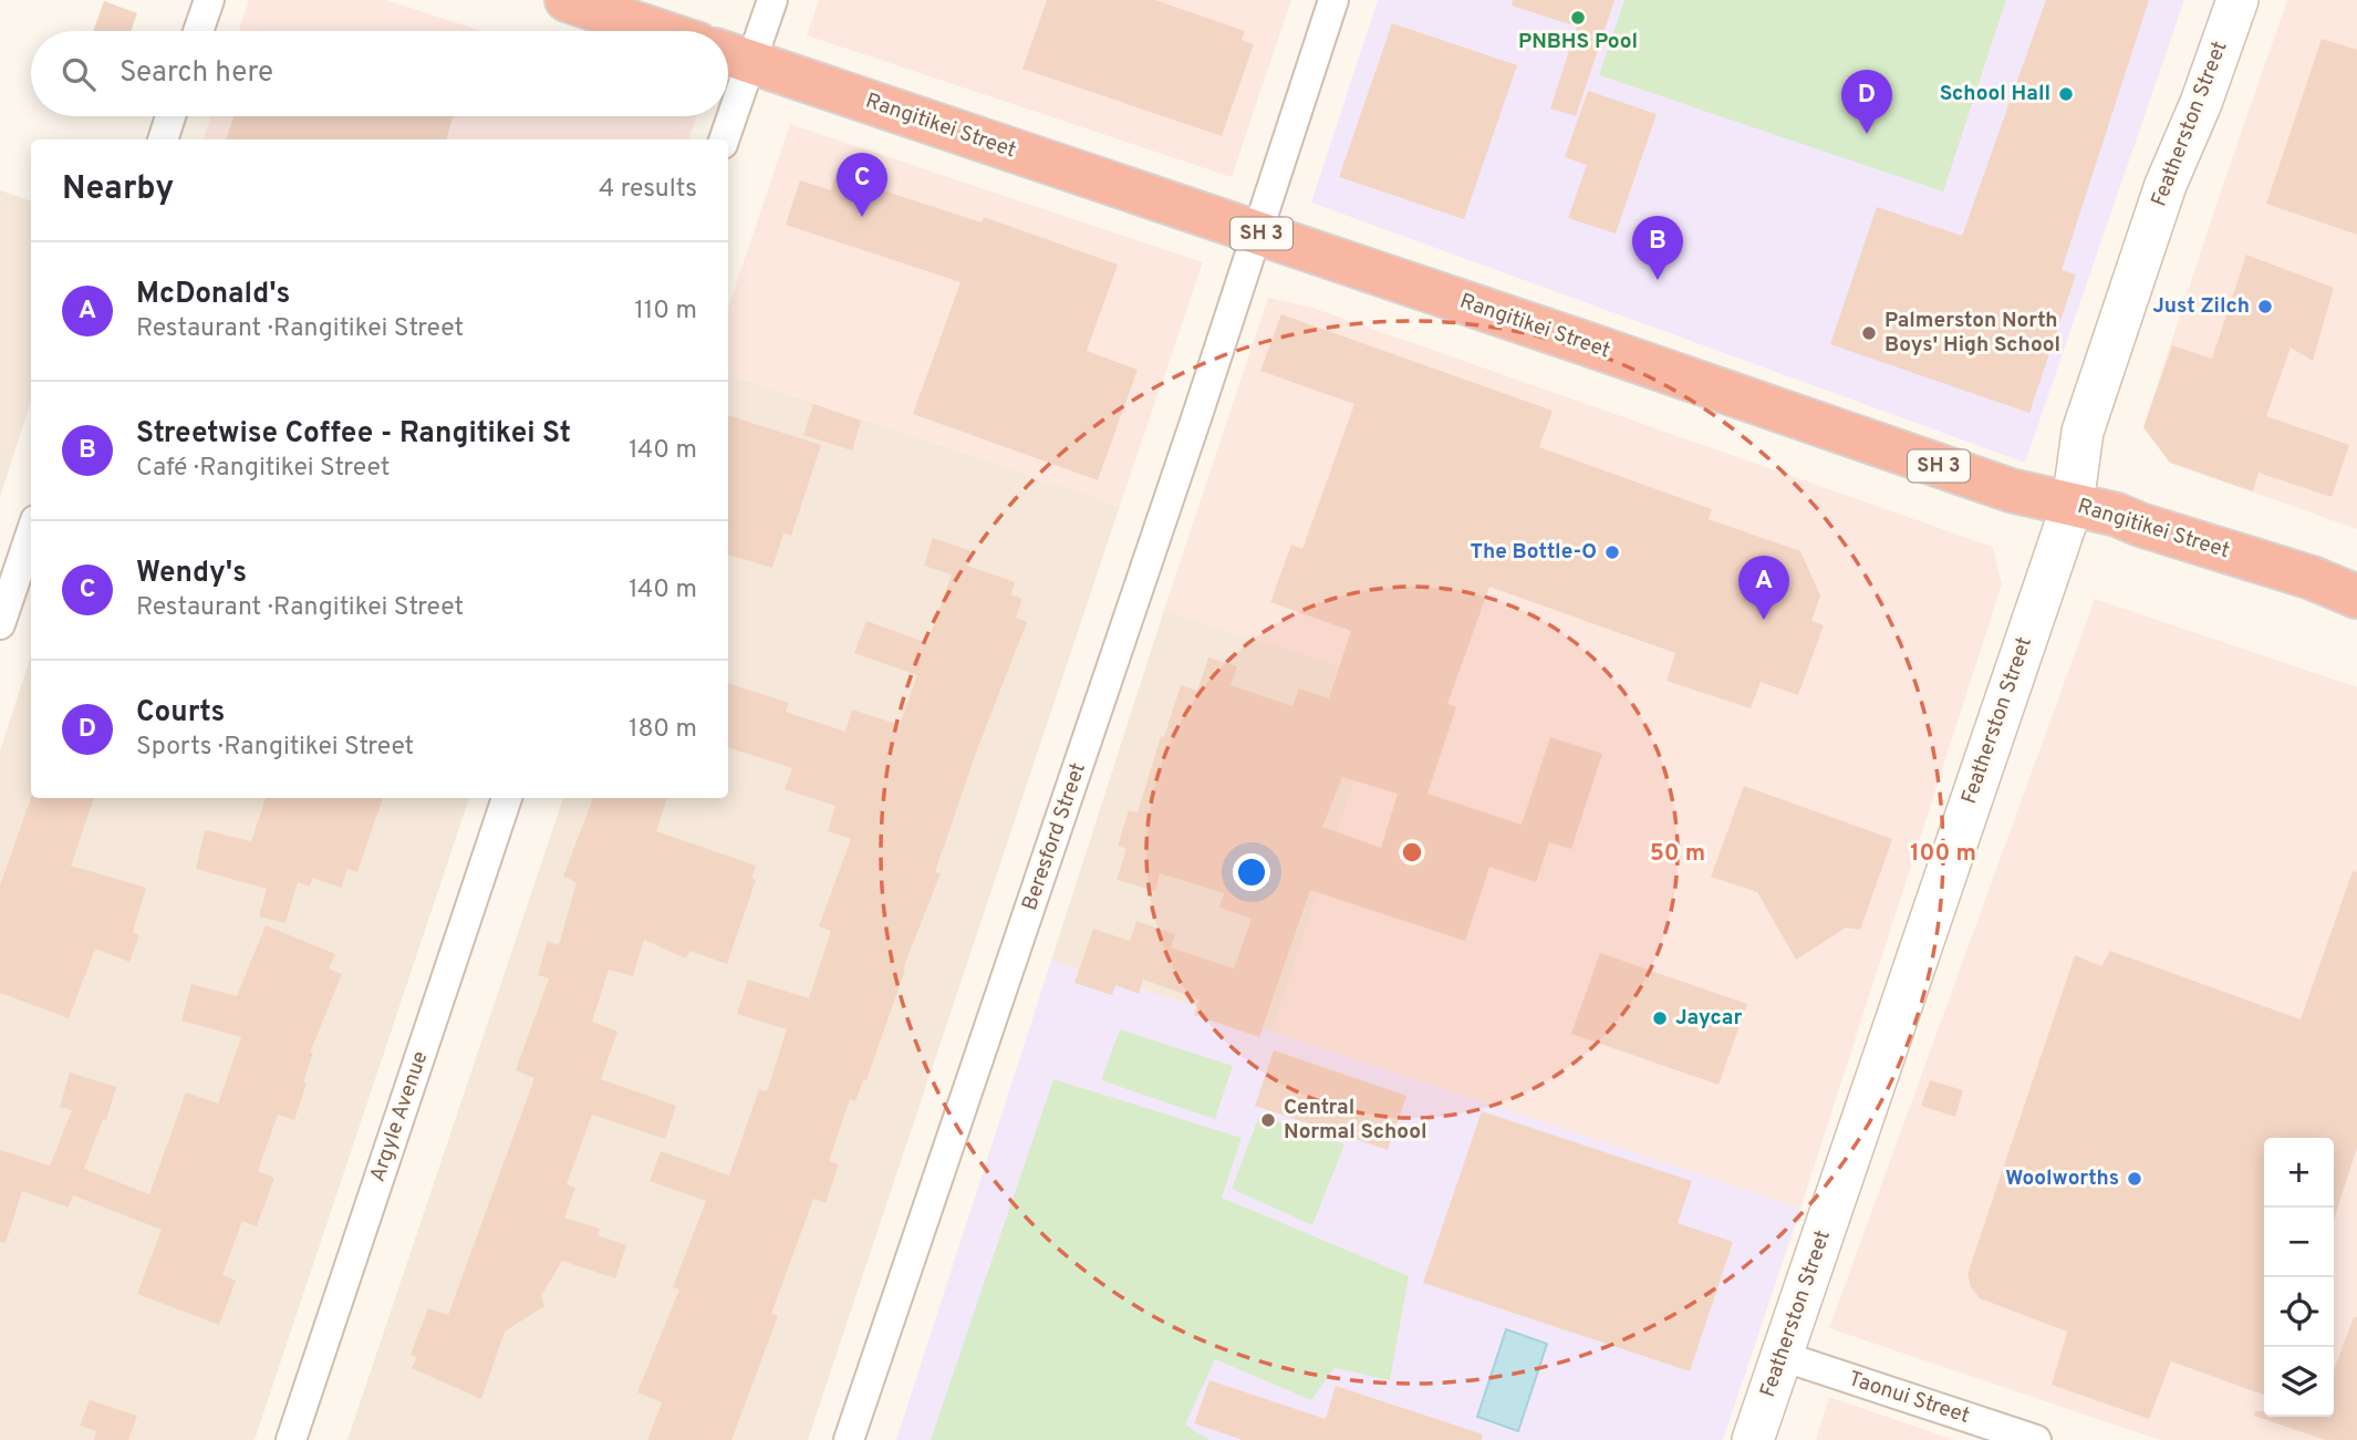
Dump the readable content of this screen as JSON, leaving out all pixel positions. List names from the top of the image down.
{
  "streets": {
    "highway": ["Rangitikei Street", "SH 3"],
    "main road": ["Featherston Street"],
    "street": ["Beresford Street", "Argyle Avenue", "Taonui Street"]
  },
  "crossings": [
    ["Featherston Street", "Rangitikei Street"],
    ["Featherston Street", "Taonui Street"],
    ["Rangitikei Street", "Beresford Street"]
  ],
  "places": [
    "PNBHS Pool",
    "School Hall",
    "Just Zilch",
    "Palmerston North Boys' High School",
    "The Bottle-O",
    "Jaycar",
    "Central Normal School",
    "Woolworths"
  ],
  "page": {
    "search": "Search here",
    "pins": [
      "D",
      "C",
      "B",
      "A"
    ],
    "heading": ["Nearby", "4 results"],
    "list": [
      {
        "mark": "A",
        "name": "McDonald's",
        "note": "Restaurant · Rangitikei Street",
        "value": "110 m"
      },
      {
        "mark": "B",
        "name": "Streetwise Coffee - Rangitikei St",
        "note": "Café · Rangitikei Street",
        "value": "140 m"
      },
      {
        "mark": "C",
        "name": "Wendy's",
        "note": "Restaurant · Rangitikei Street",
        "value": "140 m"
      },
      {
        "mark": "D",
        "name": "Courts",
        "note": "Sports · Rangitikei Street",
        "value": "180 m"
      }
    ],
    "map_buttons": ["+", "−"]
  },
  "rings": ["50 m", "100 m"]
}
